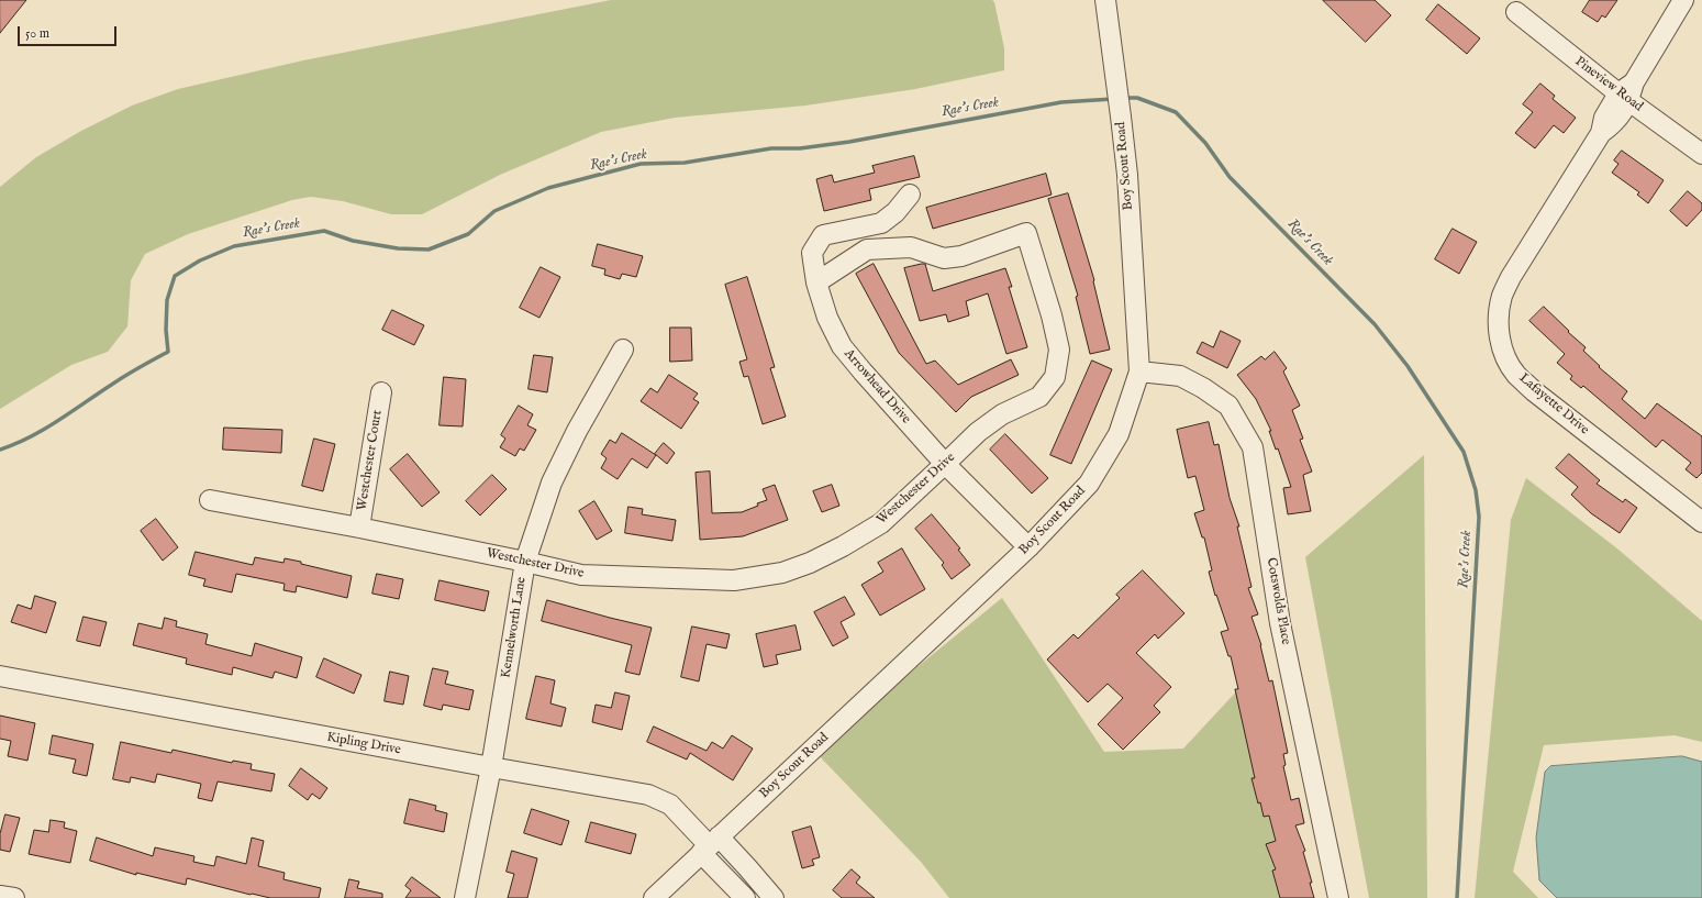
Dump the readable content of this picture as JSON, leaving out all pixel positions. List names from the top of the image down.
{
  "streets": {
    "street": [
      "Pineview Road",
      "Boy Scout Road",
      "Arrowhead Drive",
      "Lafayette Drive",
      "Westchester Court",
      "Westchester Drive",
      "Cotswolds Place",
      "Kennelworth Lane",
      "Kipling Drive"
    ]
  },
  "crossings": [
    ["Pineview Road", "Lafayette Drive"],
    ["Boy Scout Road", "Arrowhead Drive"],
    ["Boy Scout Road", "Cotswolds Place"],
    ["Boy Scout Road", "Kipling Drive"],
    ["Arrowhead Drive", "Westchester Drive"],
    ["Westchester Court", "Westchester Drive"],
    ["Westchester Drive", "Kennelworth Lane"],
    ["Kennelworth Lane", "Kipling Drive"]
  ],
  "water": ["Rae's Creek"],
  "scale_bar": "50 m"
}
